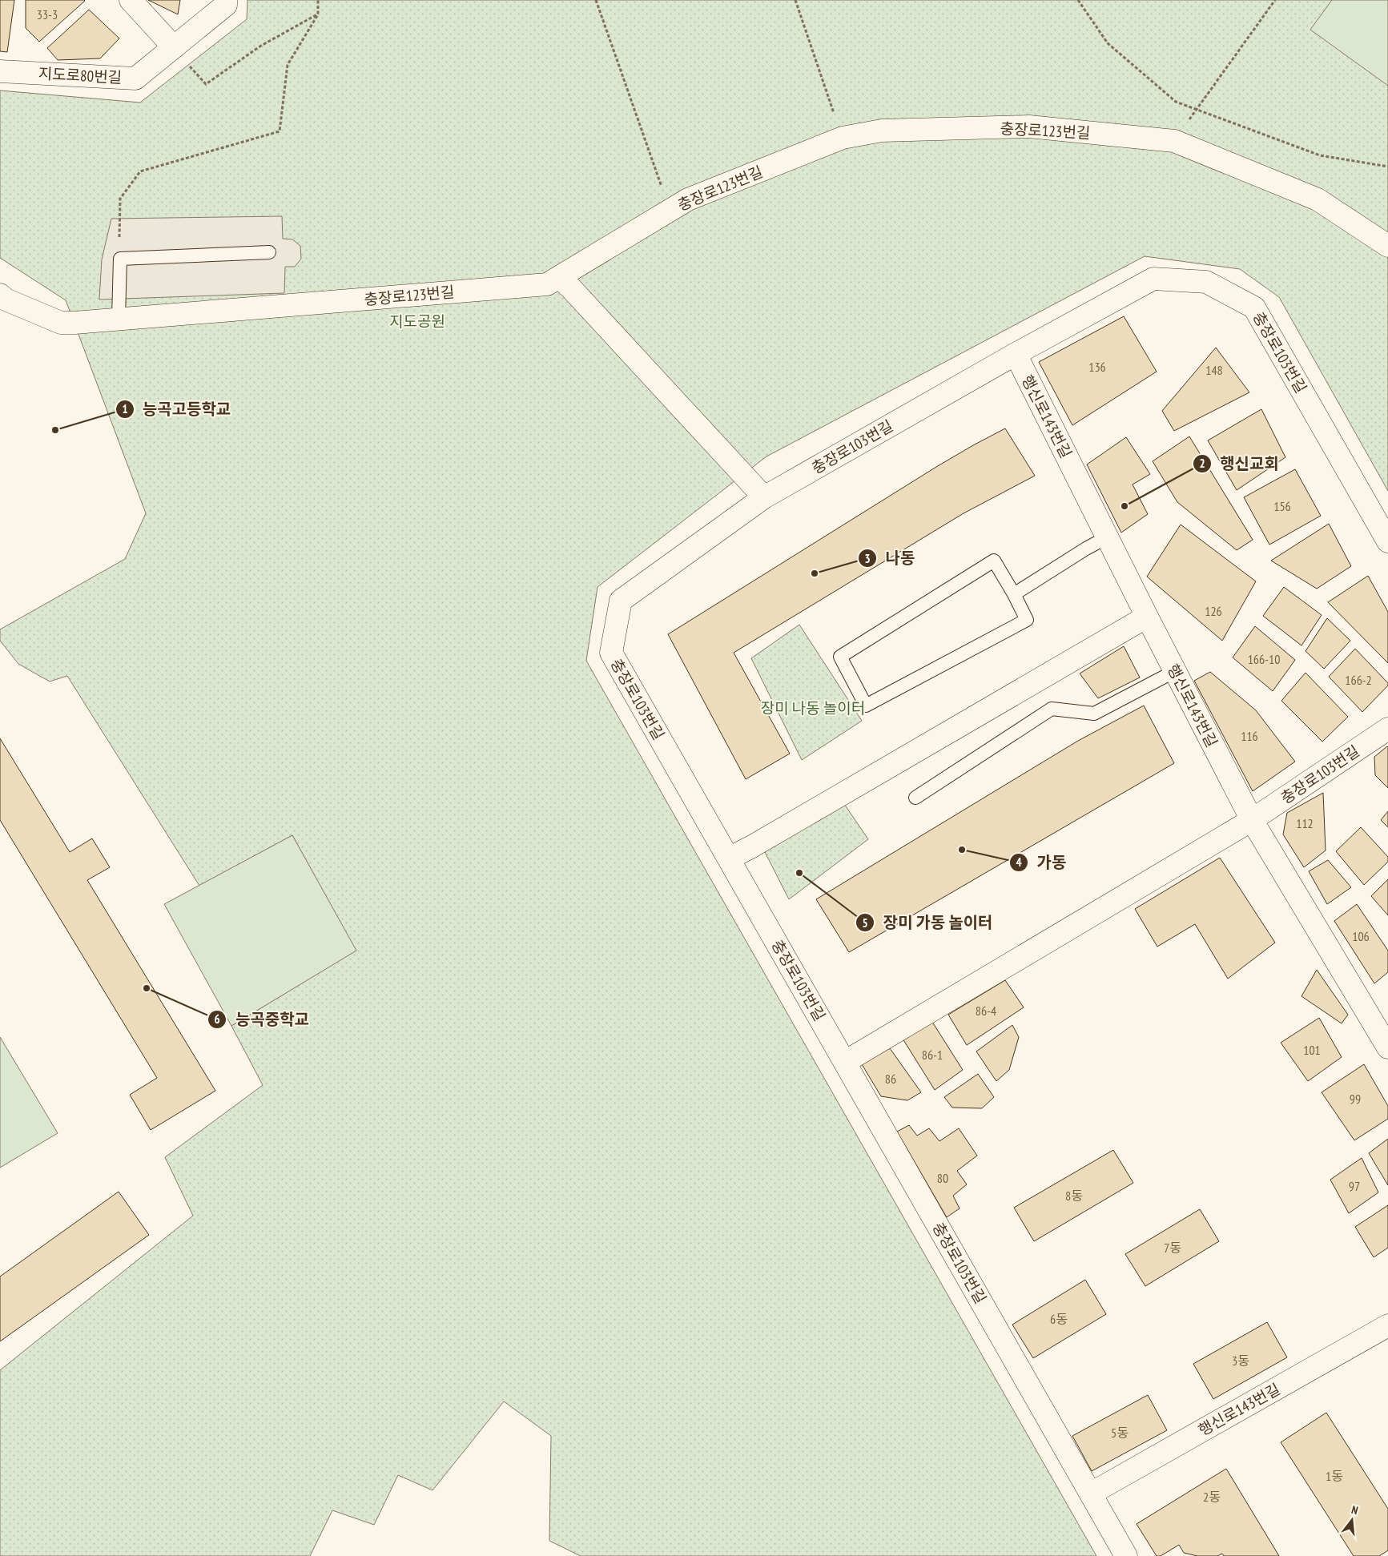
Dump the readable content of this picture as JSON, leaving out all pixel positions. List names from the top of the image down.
{
  "streets": {
    "street": [
      "지도로80번길",
      "충장로123번길",
      "충장로103번길",
      "행신로143번길"
    ]
  },
  "crossings": [
    ["충장로103번길", "행신로143번길"]
  ],
  "parks": ["지도공원", "장미 나동 놀이터"],
  "places": [
    "능곡고등학교",
    "행신교회",
    "나동",
    "가동",
    "장미 가동 놀이터",
    "능곡중학교"
  ],
  "house_numbers": [
    "33-3",
    "136",
    "148",
    "156",
    "126",
    "166-10",
    "166-2",
    "116",
    "112",
    "106",
    "86-4",
    "101",
    "86-1",
    "86",
    "99",
    "80",
    "97",
    "8동",
    "7동",
    "6동",
    "3동",
    "5동",
    "1동",
    "2동"
  ],
  "north": "top"
}
